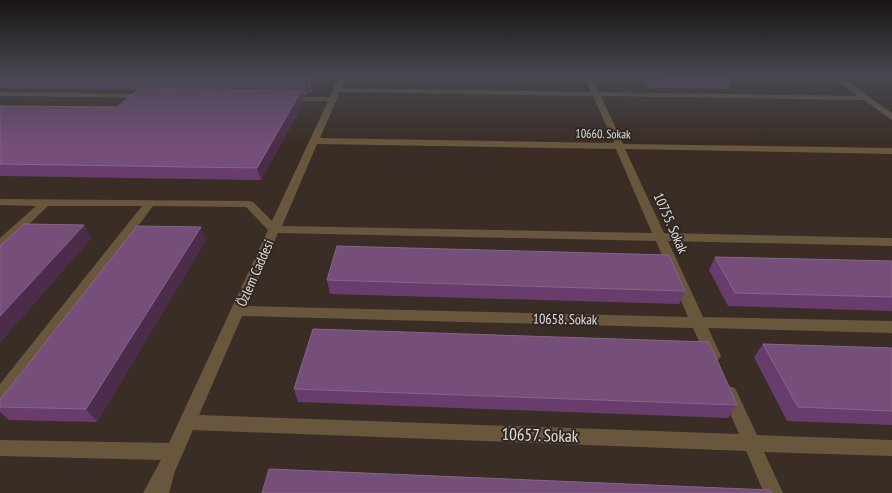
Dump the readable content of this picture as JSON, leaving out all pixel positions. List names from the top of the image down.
{
  "streets": {
    "street": [
      "10660. Sokak",
      "10755. Sokak",
      "Özlem Caddesi",
      "10658. Sokak",
      "10657. Sokak"
    ]
  },
  "crossings": [
    ["10660. Sokak", "10755. Sokak"],
    ["10660. Sokak", "Özlem Caddesi"],
    ["10755. Sokak", "10658. Sokak"],
    ["Özlem Caddesi", "10658. Sokak"],
    ["Özlem Caddesi", "10657. Sokak"]
  ]
}
